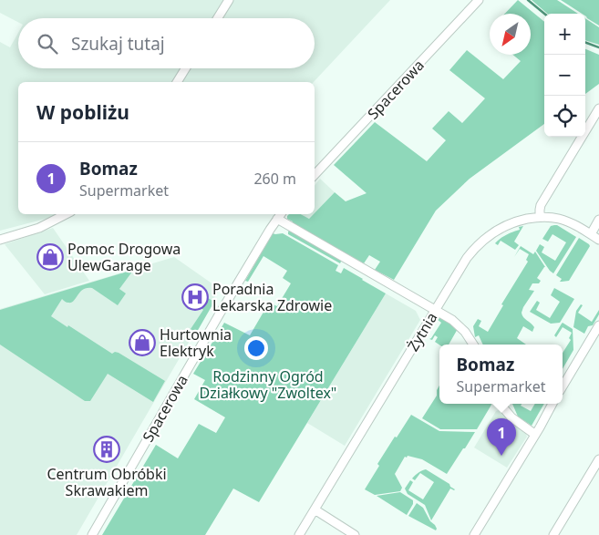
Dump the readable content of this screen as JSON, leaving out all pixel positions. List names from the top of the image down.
{
  "streets": {
    "street": ["Spacerowa", "Żytnia"]
  },
  "parks": ["Rodzinny Ogród Działkowy \"Zwoltex\""],
  "places": {
    "shop": ["Pomoc Drogowa UlewGarage", "Hurtownia Elektryk"],
    "hospital": ["Poradnia Lekarska Zdrowie"],
    "building": ["Centrum Obróbki Skrawakiem"]
  },
  "north": "bottom left",
  "page": {
    "map_buttons": ["+", "−"],
    "search": "Szukaj tutaj",
    "heading": "W pobliżu",
    "list": [
      {
        "mark": "1",
        "name": "Bomaz",
        "note": "Supermarket",
        "value": "260 m"
      }
    ],
    "popup": ["Bomaz", "Supermarket"],
    "pins": "1"
  }
}
